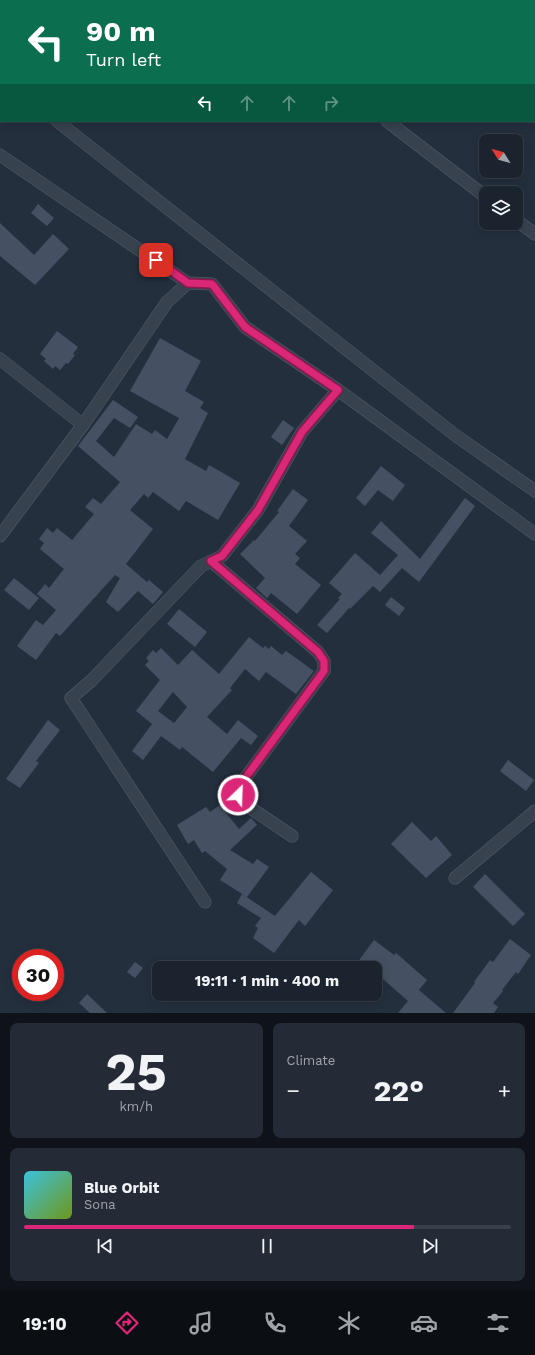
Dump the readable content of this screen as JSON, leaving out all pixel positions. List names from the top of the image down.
{
  "north": "top left",
  "page": {
    "turn": ["90 m", "Turn left"],
    "limit": "30",
    "trip": "19:11 · 1 min · 400 m",
    "tile": [
      ["25", "km/h"],
      "Climate"
    ],
    "heat": ["−", "22°", "+"],
    "song": ["Blue Orbit", "Sona"],
    "tabs": "19:10"
  }
}
